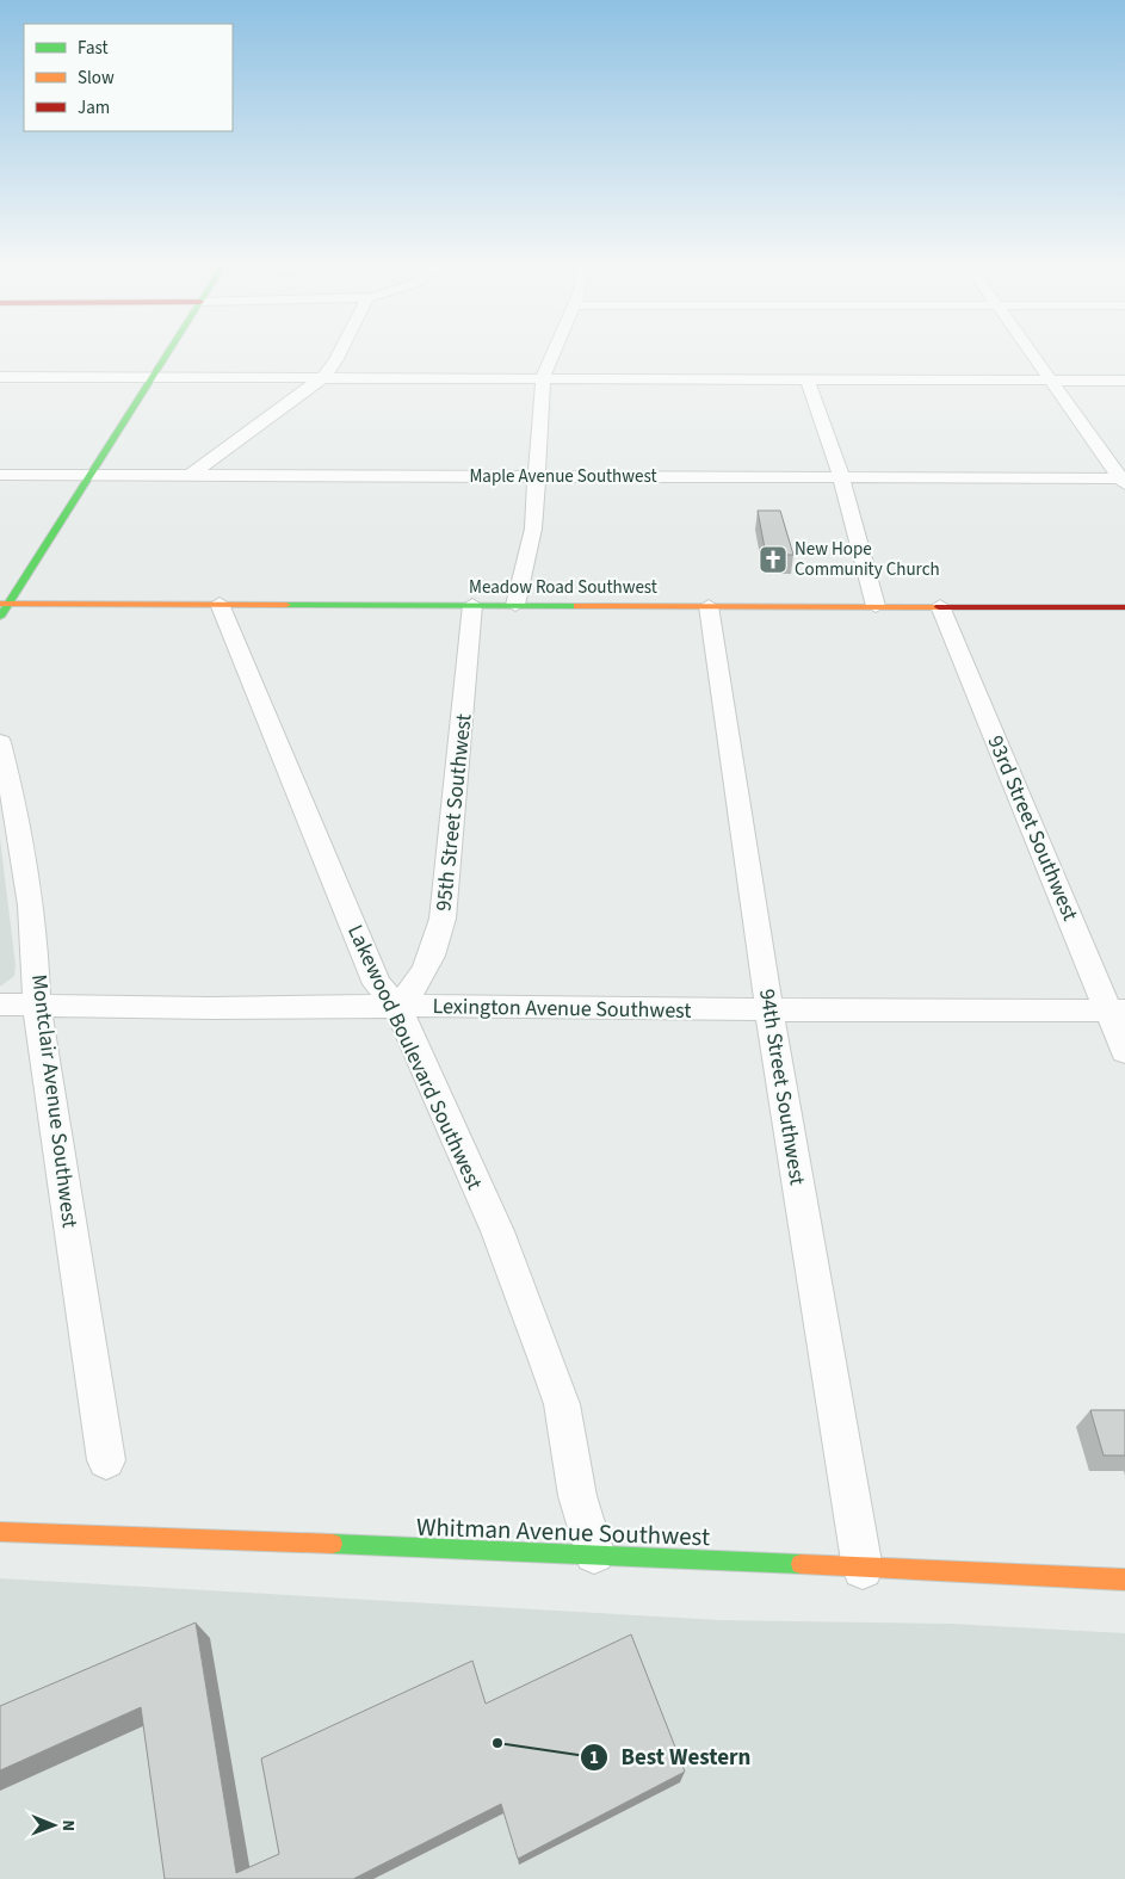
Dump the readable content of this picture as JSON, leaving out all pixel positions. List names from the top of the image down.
{
  "streets": {
    "street": [
      "Maple Avenue Southwest",
      "Meadow Road Southwest",
      "95th Street Southwest",
      "93rd Street Southwest",
      "Lexington Avenue Southwest",
      "Lakewood Boulevard Southwest",
      "94th Street Southwest",
      "Montclair Avenue Southwest",
      "Whitman Avenue Southwest"
    ]
  },
  "crossings": [
    ["Meadow Road Southwest", "95th Street Southwest"],
    ["Meadow Road Southwest", "93rd Street Southwest"],
    ["Meadow Road Southwest", "Lakewood Boulevard Southwest"],
    ["Meadow Road Southwest", "94th Street Southwest"],
    ["95th Street Southwest", "Lexington Avenue Southwest"],
    ["95th Street Southwest", "Lakewood Boulevard Southwest"],
    ["93rd Street Southwest", "Lexington Avenue Southwest"],
    ["Lexington Avenue Southwest", "Lakewood Boulevard Southwest"],
    ["Lexington Avenue Southwest", "94th Street Southwest"],
    ["Lexington Avenue Southwest", "Montclair Avenue Southwest"],
    ["Lakewood Boulevard Southwest", "Whitman Avenue Southwest"],
    ["94th Street Southwest", "Whitman Avenue Southwest"]
  ],
  "places": {
    "church": ["New Hope Community Church"],
    "other": ["Best Western"]
  },
  "legend": ["Fast", "Slow", "Jam"],
  "north": "right"
}
